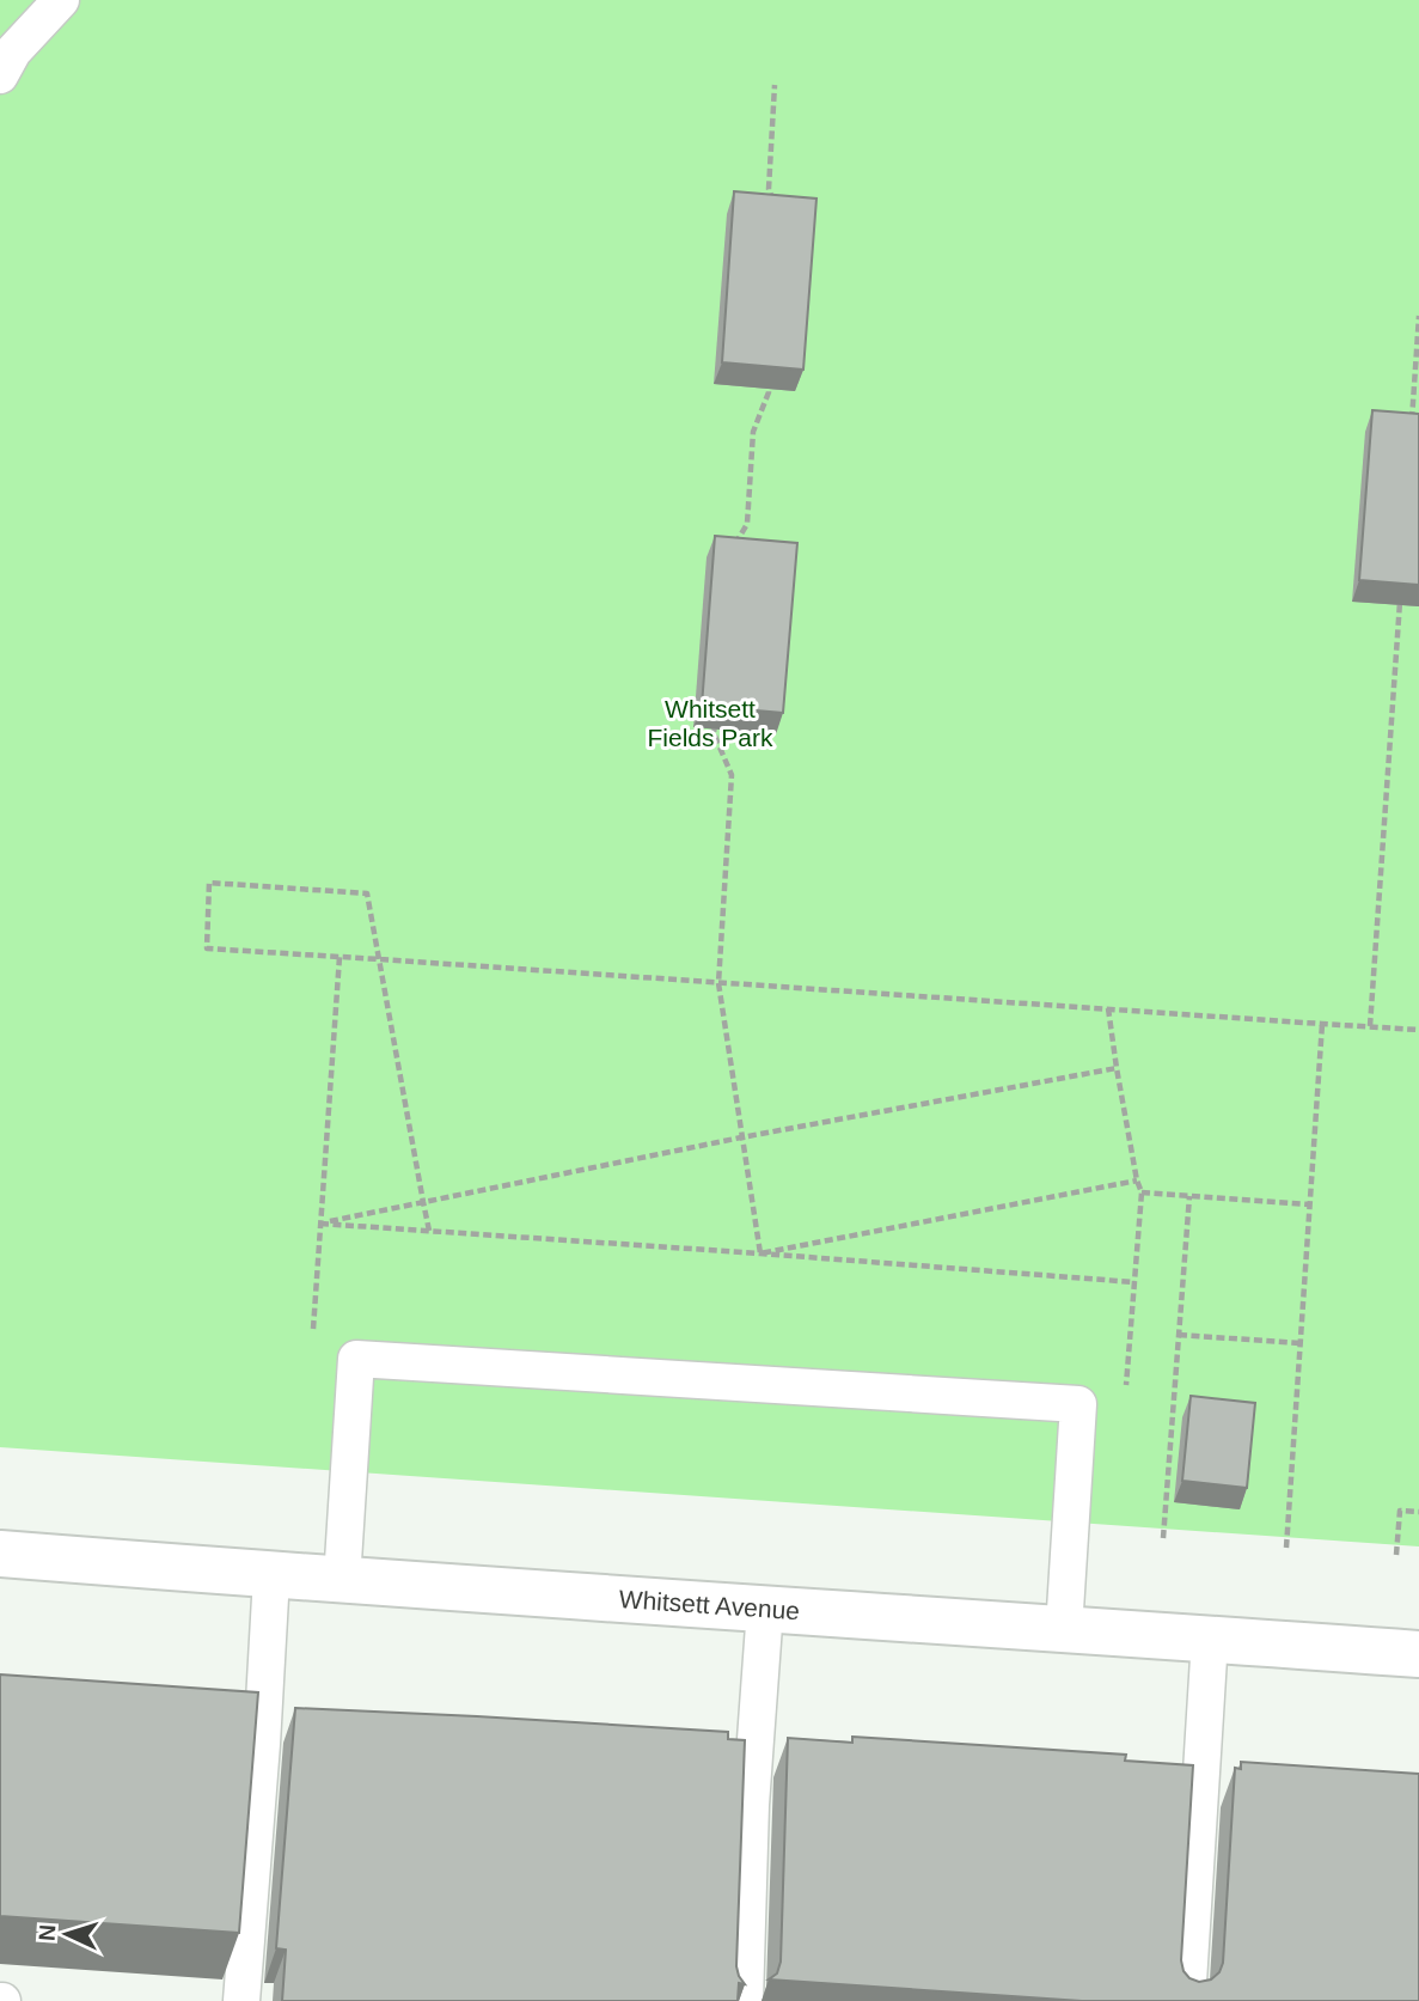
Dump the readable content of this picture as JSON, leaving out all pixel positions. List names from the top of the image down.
{
  "streets": {
    "main road": ["Whitsett Avenue"]
  },
  "parks": ["Whitsett Fields Park"],
  "north": "left"
}
